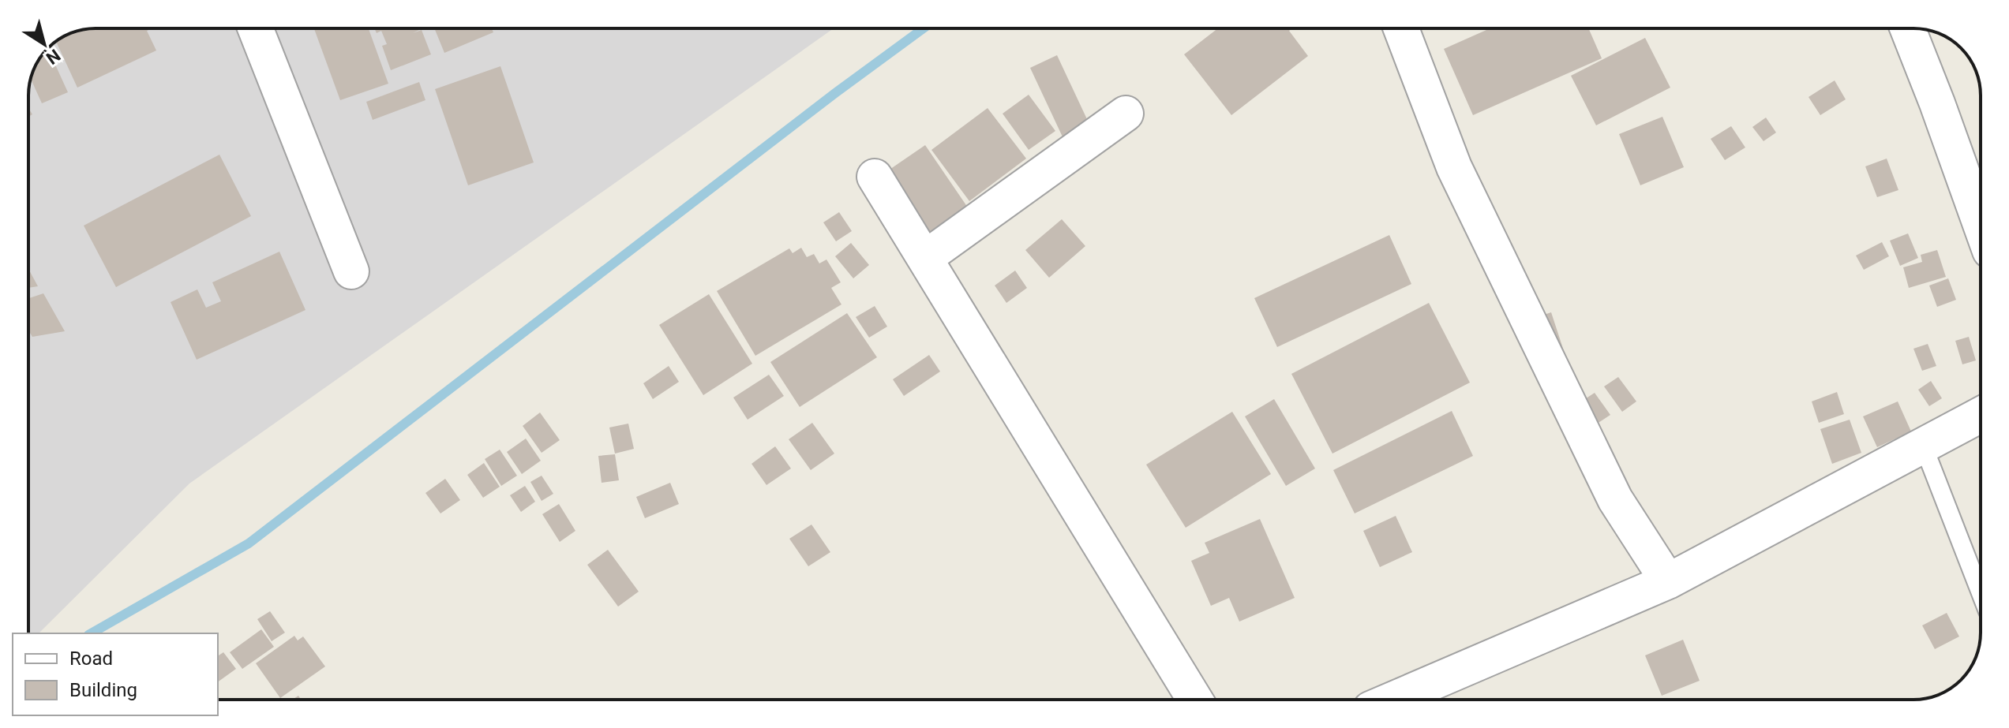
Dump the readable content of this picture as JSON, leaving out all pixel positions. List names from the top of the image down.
{
  "legend": ["Road", "Building"],
  "north": "bottom right"
}
